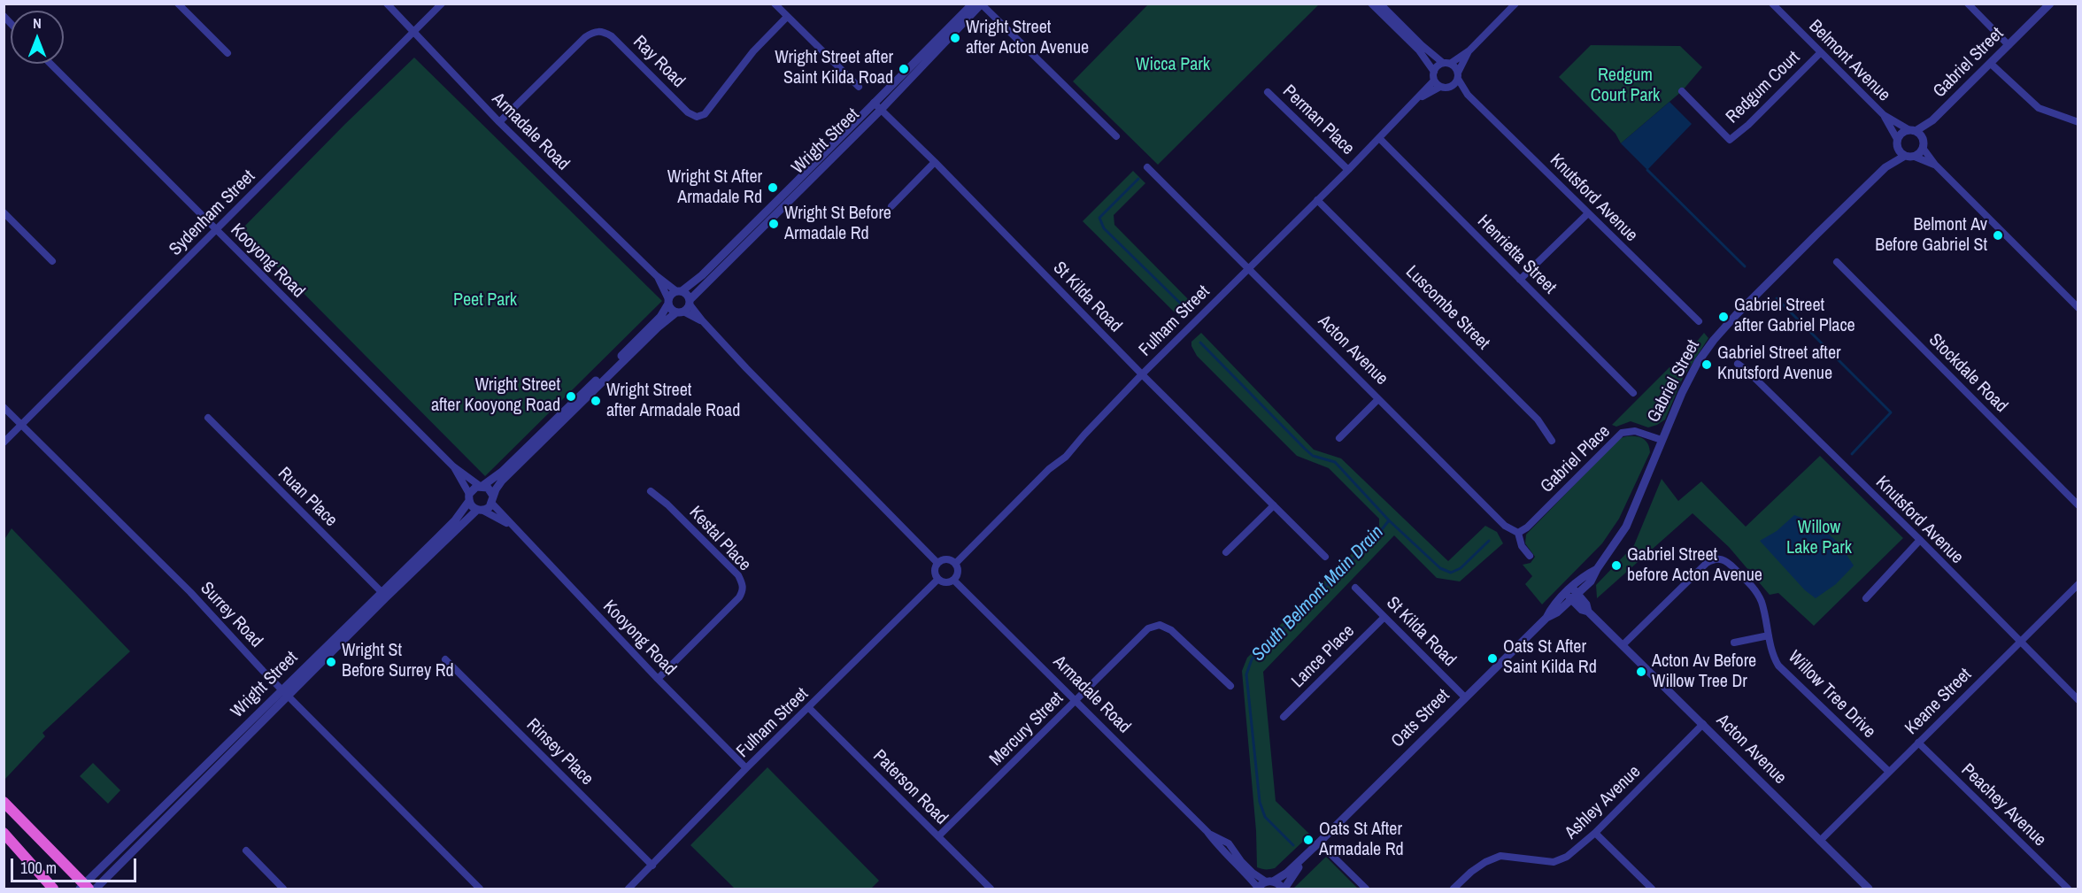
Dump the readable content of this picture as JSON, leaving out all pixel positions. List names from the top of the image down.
{
  "streets": {
    "street": [
      "Belmont Avenue",
      "Ray Road",
      "Gabriel Street",
      "Redgum Court",
      "Perman Place",
      "Armadale Road",
      "Wright Street",
      "Knutsford Avenue",
      "Sydenham Street",
      "Henrietta Street",
      "Kooyong Road",
      "St Kilda Road",
      "Luscombe Street",
      "Fulham Street",
      "Acton Avenue",
      "Stockdale Road",
      "Gabriel Place",
      "Ruan Place",
      "Kestal Place",
      "Surrey Road",
      "Lance Place",
      "Willow Tree Drive",
      "Keane Street",
      "Oats Street",
      "Mercury Street",
      "Rinsey Place",
      "Paterson Road",
      "Ashley Avenue",
      "Peachey Avenue"
    ]
  },
  "crossings": [
    ["Belmont Avenue", "Gabriel Street"],
    ["Belmont Avenue", "Redgum Court"],
    ["Ray Road", "Armadale Road"],
    ["Gabriel Street", "Acton Avenue"],
    ["Gabriel Street", "Gabriel Place"],
    ["Gabriel Street", "Oats Street"],
    ["Perman Place", "Fulham Street"],
    ["Armadale Road", "Wright Street"],
    ["Armadale Road", "Sydenham Street"],
    ["Armadale Road", "Fulham Street"],
    ["Armadale Road", "Oats Street"],
    ["Armadale Road", "Mercury Street"],
    ["Wright Street", "Kooyong Road"],
    ["Wright Street", "St Kilda Road"],
    ["Wright Street", "Ruan Place"],
    ["Wright Street", "Surrey Road"],
    ["Knutsford Avenue", "Fulham Street"],
    ["Knutsford Avenue", "Keane Street"],
    ["Sydenham Street", "Kooyong Road"],
    ["Sydenham Street", "Surrey Road"],
    ["Henrietta Street", "Fulham Street"],
    ["Kooyong Road", "Fulham Street"],
    ["Kooyong Road", "Kestal Place"],
    ["St Kilda Road", "Fulham Street"],
    ["St Kilda Road", "Lance Place"],
    ["St Kilda Road", "Oats Street"],
    ["Luscombe Street", "Fulham Street"],
    ["Fulham Street", "Acton Avenue"],
    ["Fulham Street", "Rinsey Place"],
    ["Fulham Street", "Paterson Road"],
    ["Acton Avenue", "Gabriel Place"],
    ["Acton Avenue", "Willow Tree Drive"],
    ["Acton Avenue", "Keane Street"],
    ["Acton Avenue", "Oats Street"],
    ["Acton Avenue", "Ashley Avenue"],
    ["Willow Tree Drive", "Keane Street"],
    ["Keane Street", "Peachey Avenue"],
    ["Mercury Street", "Paterson Road"]
  ],
  "water": ["South Belmont Main Drain"],
  "parks": [
    "Wicca Park",
    "Redgum Court Park",
    "Peet Park",
    "Willow Lake Park"
  ],
  "places": [
    "Wright Street after Acton Avenue",
    "Wright Street after Saint Kilda Road",
    "Wright St After Armadale Rd",
    "Wright St Before Armadale Rd",
    "Belmont Av Before Gabriel St",
    "Gabriel Street after Gabriel Place",
    "Gabriel Street after Knutsford Avenue",
    "Wright Street after Kooyong Road",
    "Wright Street after Armadale Road",
    "Gabriel Street before Acton Avenue",
    "Oats St After Saint Kilda Rd",
    "Wright St Before Surrey Rd",
    "Acton Av Before Willow Tree Dr",
    "Oats St After Armadale Rd"
  ],
  "scale_bar": "100 m",
  "north": "top"
}
